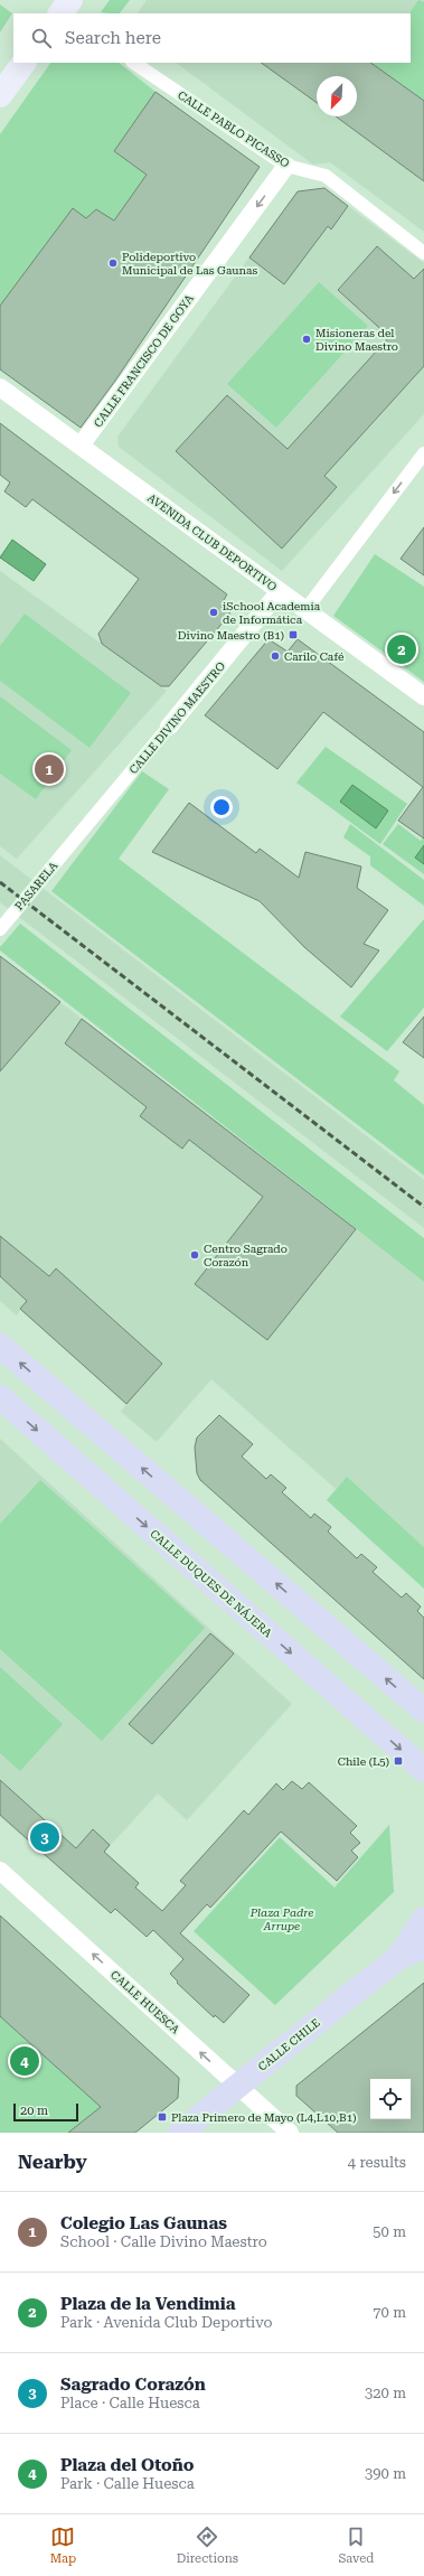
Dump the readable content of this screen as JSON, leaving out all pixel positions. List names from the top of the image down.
{
  "streets": {
    "main road": ["CALLE DUQUES DE NÁJERA", "CALLE CHILE"],
    "street": [
      "CALLE PABLO PICASSO",
      "CALLE FRANCISCO DE GOYA",
      "AVENIDA CLUB DEPORTIVO",
      "CALLE DIVINO MAESTRO",
      "PASARELA",
      "CALLE HUESCA"
    ]
  },
  "crossings": [
    ["CALLE PABLO PICASSO", "CALLE FRANCISCO DE GOYA"],
    ["CALLE FRANCISCO DE GOYA", "AVENIDA CLUB DEPORTIVO"],
    ["AVENIDA CLUB DEPORTIVO", "CALLE DIVINO MAESTRO"],
    ["CALLE DIVINO MAESTRO", "PASARELA"],
    ["CALLE HUESCA", "CALLE CHILE"]
  ],
  "one_way": ["CALLE FRANCISCO DE GOYA", "CALLE HUESCA"],
  "parks": ["Plaza Padre Arrupe"],
  "places": {
    "other": [
      "Polideportivo Municipal de Las Gaunas",
      "Misioneras del Divino Maestro",
      "iSchool Academia de Informática",
      "Carilo Café",
      "Centro Sagrado Corazón"
    ],
    "transit": ["Divino Maestro (B1)", "Chile (L5)", "Plaza Primero de Mayo (L4,L10,B1)"]
  },
  "scale_bar": "20 m",
  "north": "bottom left",
  "page": {
    "search": "Search here",
    "pins": [
      "2",
      "1",
      "3",
      "4"
    ],
    "scale": "20 m",
    "heading": ["Nearby", "4 results"],
    "list": [
      {
        "mark": "1",
        "name": "Colegio Las Gaunas",
        "note": "School · Calle Divino Maestro",
        "value": "50 m"
      },
      {
        "mark": "2",
        "name": "Plaza de la Vendimia",
        "note": "Park · Avenida Club Deportivo",
        "value": "70 m"
      },
      {
        "mark": "3",
        "name": "Sagrado Corazón",
        "note": "Place · Calle Huesca",
        "value": "320 m"
      },
      {
        "mark": "4",
        "name": "Plaza del Otoño",
        "note": "Park · Calle Huesca",
        "value": "390 m"
      }
    ],
    "nav": ["Map", "Directions", "Saved"]
  }
}
